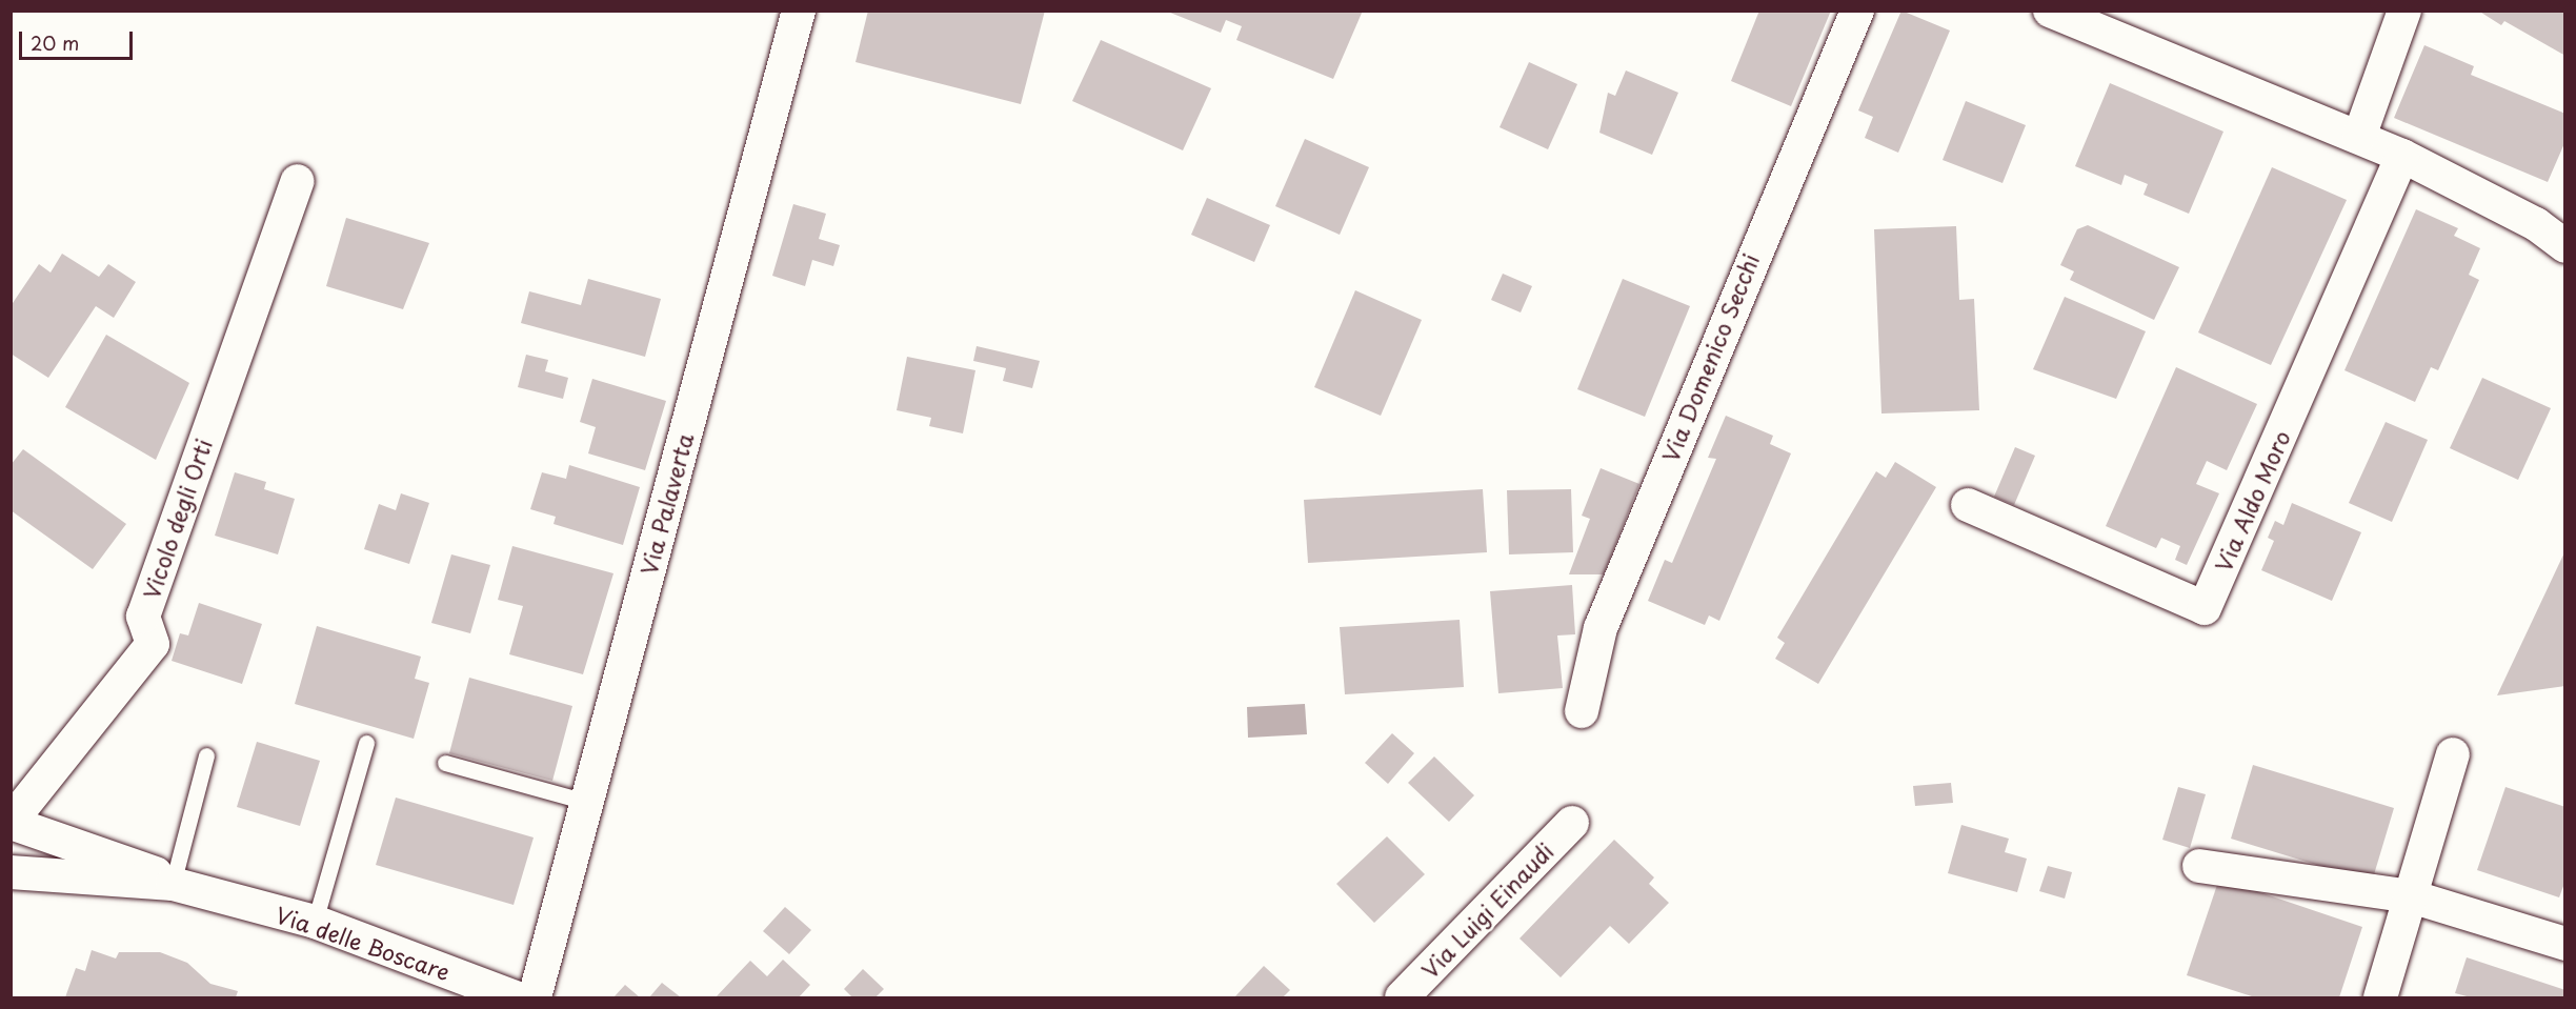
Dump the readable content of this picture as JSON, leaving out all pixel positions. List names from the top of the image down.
{
  "streets": {
    "street": [
      "Via Domenico Secchi",
      "Via Aldo Moro",
      "Via Palaverta",
      "Vicolo degli Orti",
      "Via Luigi Einaudi",
      "Via delle Boscare"
    ]
  },
  "crossings": [
    ["Vicolo degli Orti", "Via delle Boscare"]
  ],
  "scale_bar": "20 m"
}
